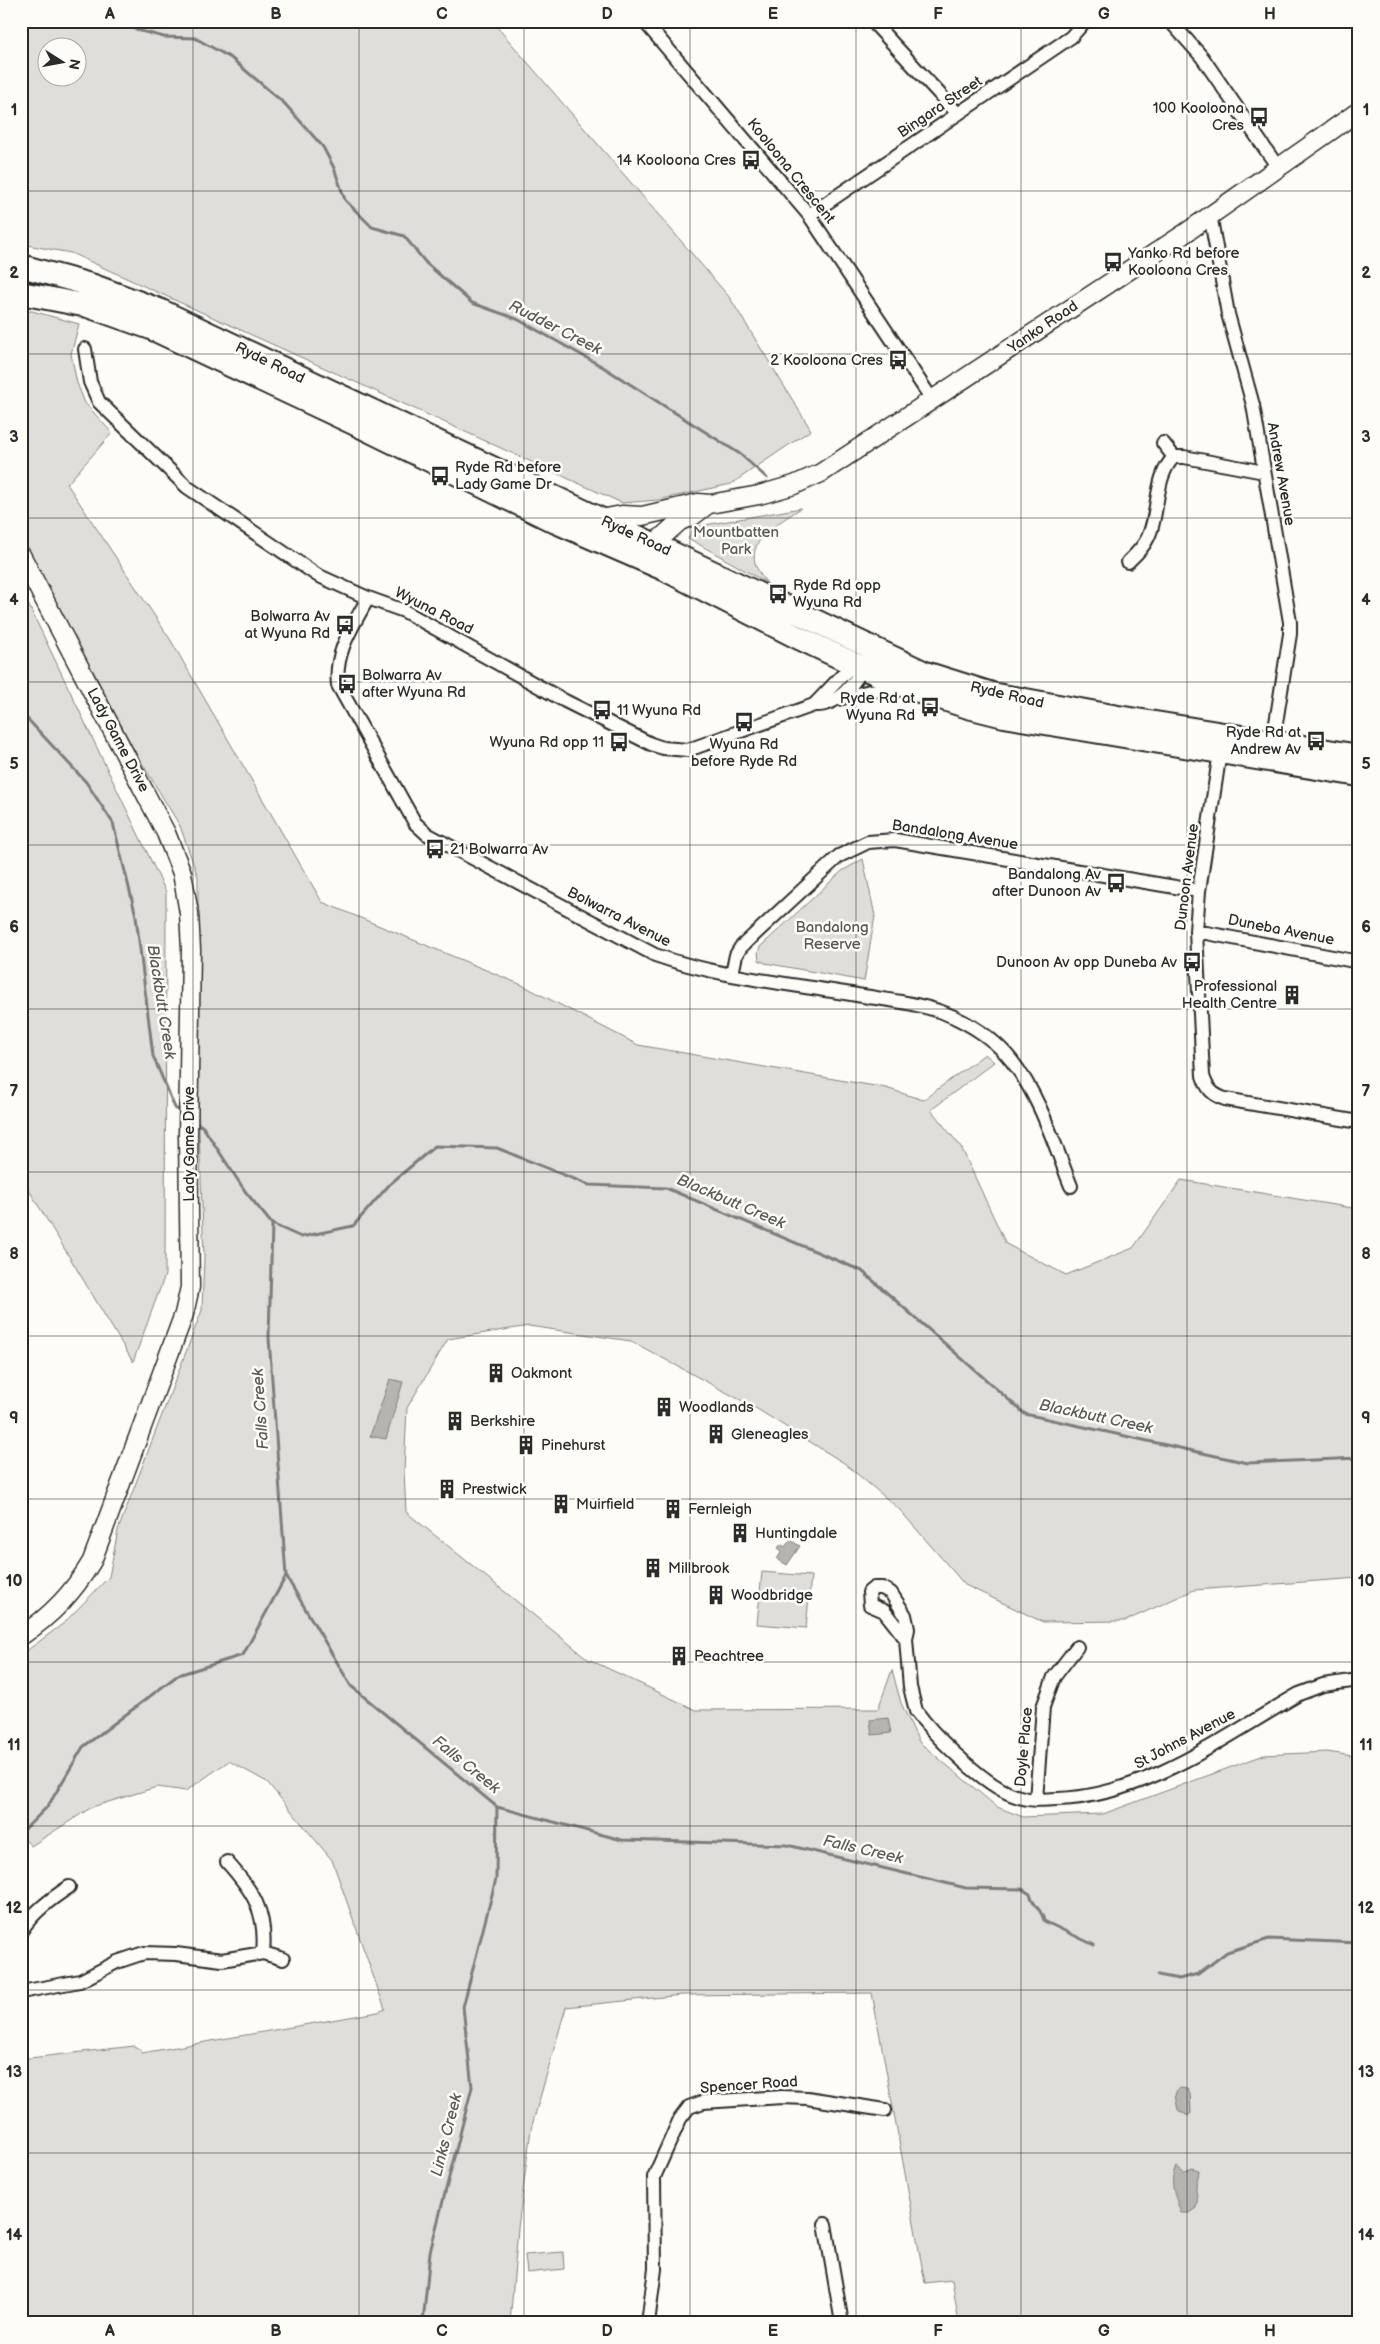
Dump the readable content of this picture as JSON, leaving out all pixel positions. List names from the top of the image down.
{
  "streets": {
    "highway": ["Ryde Road"],
    "main road": ["Yanko Road", "Lady Game Drive"],
    "street": [
      "Bingara Street",
      "Kooloona Crescent",
      "Andrew Avenue",
      "Wyuna Road",
      "Bandalong Avenue",
      "Dunoon Avenue",
      "Bolwarra Avenue",
      "Duneba Avenue",
      "St Johns Avenue",
      "Doyle Place",
      "Spencer Road"
    ]
  },
  "crossings": [
    ["Bingara Street", "Kooloona Crescent"],
    ["Kooloona Crescent", "Yanko Road"],
    ["Yanko Road", "Ryde Road"],
    ["Yanko Road", "Andrew Avenue"],
    ["Ryde Road", "Andrew Avenue"],
    ["Ryde Road", "Wyuna Road"],
    ["Ryde Road", "Dunoon Avenue"],
    ["Wyuna Road", "Bolwarra Avenue"],
    ["Bandalong Avenue", "Dunoon Avenue"],
    ["Bandalong Avenue", "Bolwarra Avenue"],
    ["Dunoon Avenue", "Duneba Avenue"],
    ["St Johns Avenue", "Doyle Place"]
  ],
  "water": [
    "Rudder Creek",
    "Blackbutt Creek",
    "Falls Creek",
    "Links Creek"
  ],
  "parks": ["Mountbatten Park", "Bandalong Reserve"],
  "places": {
    "bus stop": [
      "100 Kooloona Cres",
      "14 Kooloona Cres",
      "Yanko Rd before Kooloona Cres",
      "2 Kooloona Cres",
      "Ryde Rd before Lady Game Dr",
      "Ryde Rd opp Wyuna Rd",
      "Bolwarra Av at Wyuna Rd",
      "Bolwarra Av after Wyuna Rd",
      "Ryde Rd at Wyuna Rd",
      "11 Wyuna Rd",
      "Wyuna Rd before Ryde Rd",
      "Ryde Rd at Andrew Av",
      "Wyuna Rd opp 11",
      "21 Bolwarra Av",
      "Bandalong Av after Dunoon Av",
      "Dunoon Av opp Duneba Av"
    ],
    "building": [
      "Professional Health Centre",
      "Oakmont",
      "Woodlands",
      "Berkshire",
      "Gleneagles",
      "Pinehurst",
      "Prestwick",
      "Muirfield",
      "Fernleigh",
      "Huntingdale",
      "Millbrook",
      "Woodbridge",
      "Peachtree"
    ]
  },
  "north": "right",
  "grid": {
    "columns": [
      "A",
      "B",
      "C",
      "D",
      "E",
      "F",
      "G",
      "H"
    ],
    "rows": [
      "1",
      "2",
      "3",
      "4",
      "5",
      "6",
      "7",
      "8",
      "9",
      "10",
      "11",
      "12",
      "13",
      "14"
    ]
  }
}
